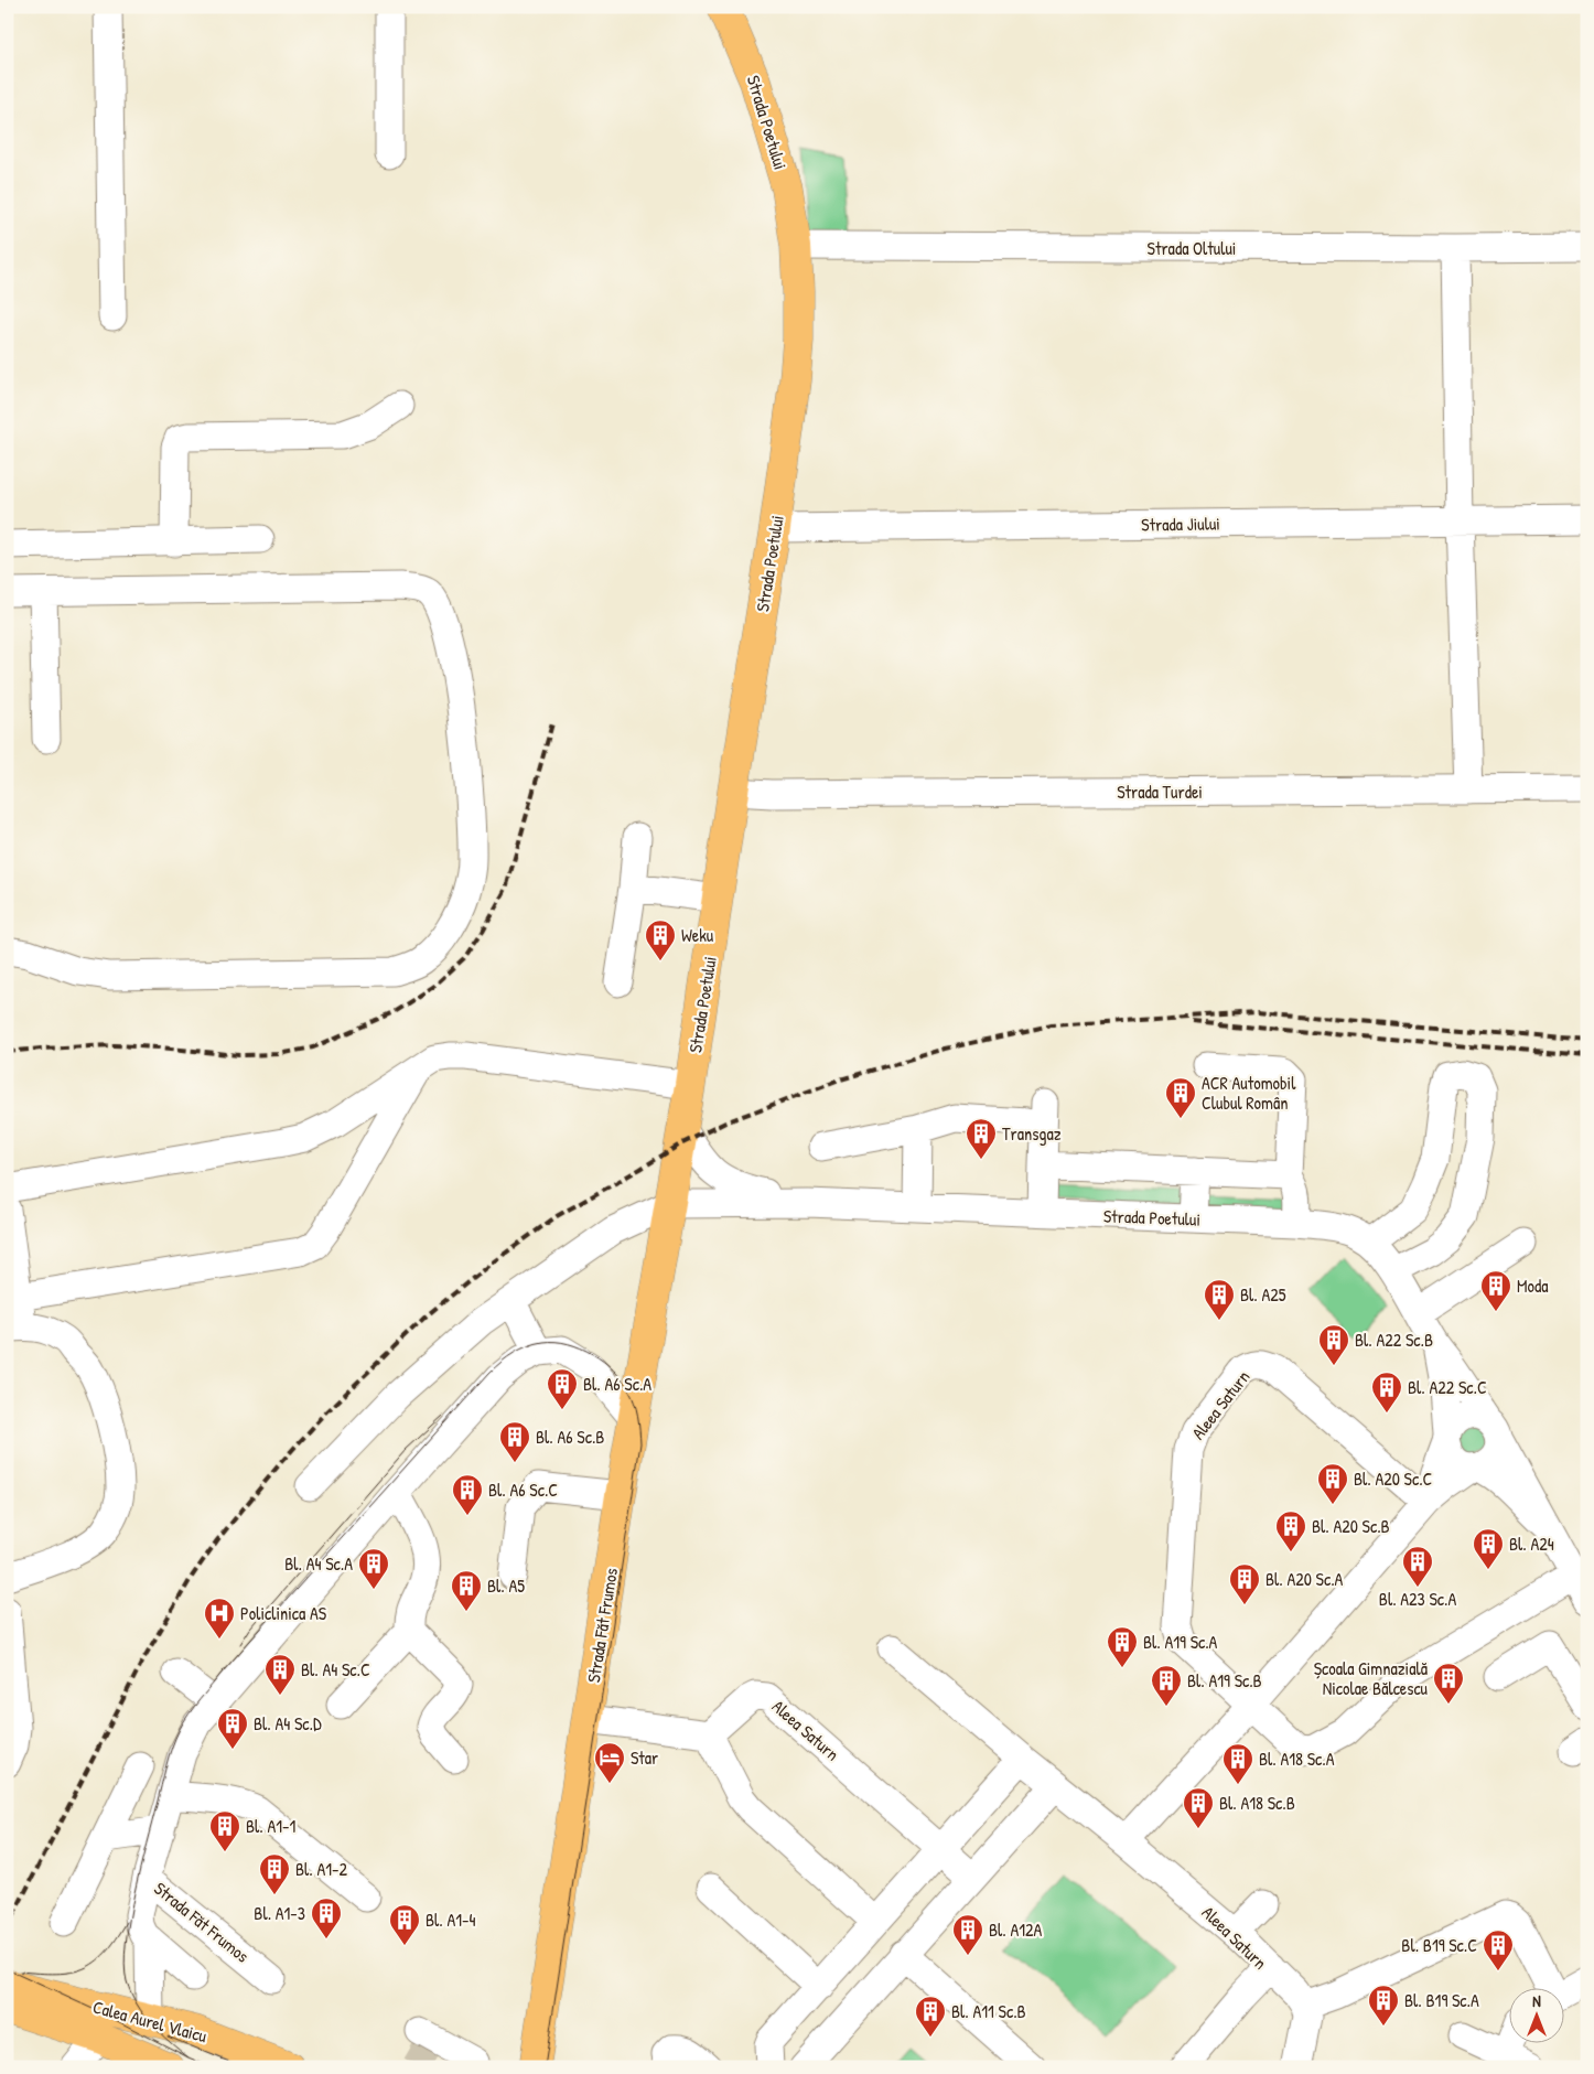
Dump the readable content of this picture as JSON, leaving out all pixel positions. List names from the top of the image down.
{
  "streets": {
    "main road": ["Strada Poetului", "Strada Făt Frumos", "Calea Aurel Vlaicu"],
    "street": [
      "Strada Oltului",
      "Strada Jiului",
      "Strada Turdei",
      "Aleea Saturn"
    ]
  },
  "crossings": [
    ["Strada Poetului", "Strada Oltului"],
    ["Strada Poetului", "Strada Jiului"],
    ["Strada Poetului", "Strada Turdei"],
    ["Strada Poetului", "Aleea Saturn"],
    ["Strada Poetului", "Strada Făt Frumos"]
  ],
  "places": {
    "building": [
      "Weku",
      "ACR Automobil Clubul Român",
      "Transgaz",
      "Moda",
      "Bl. A25",
      "Bl. A22 Sc.B",
      "Bl. A6 Sc.A",
      "Bl. A22 Sc.C",
      "Bl. A6 Sc.B",
      "Bl. A20 Sc.C",
      "Bl. A6 Sc.C",
      "Bl. A20 Sc.B",
      "Bl. A24",
      "Bl. A23 Sc.A",
      "Bl. A4 Sc.A",
      "Bl. A20 Sc.A",
      "Bl. A5",
      "Bl. A19 Sc.A",
      "Bl. A4 Sc.C",
      "Școala Gimnazială Nicolae Bălcescu",
      "Bl. A19 Sc.B",
      "Bl. A4 Sc.D",
      "Bl. A18 Sc.A",
      "Bl. A18 Sc.B",
      "Bl. A1-1",
      "Bl. A1-2",
      "Bl. A1-3",
      "Bl. A1-4",
      "Bl. A12A",
      "Bl. B19 Sc.C",
      "Bl. B19 Sc.A",
      "Bl. A11 Sc.B"
    ],
    "hospital": ["Policlinica AS"],
    "hotel": ["Star"]
  },
  "north": "top"
}
